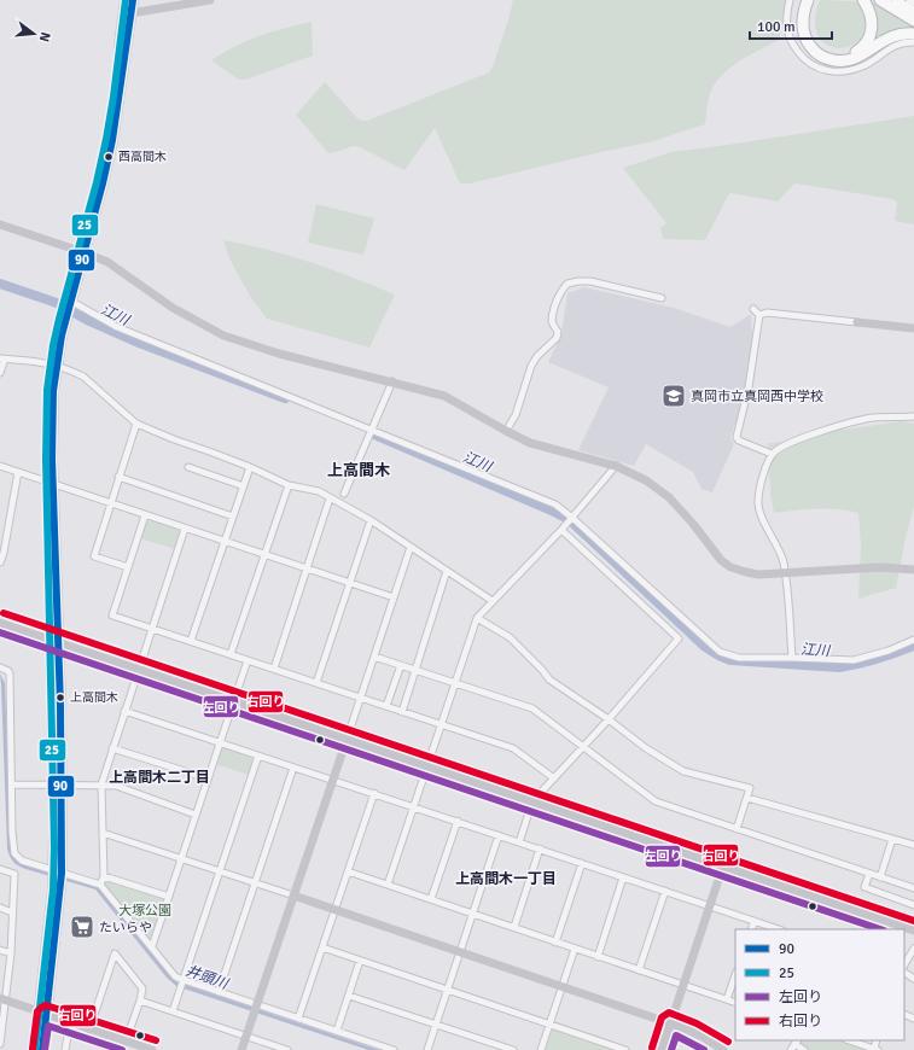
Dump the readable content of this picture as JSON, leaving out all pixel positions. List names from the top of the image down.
{
  "districts": ["上高間木", "上高間木二丁目", "上高間木一丁目"],
  "water": ["江川", "井頭川"],
  "parks": ["大塚公園"],
  "places": {
    "other": ["西高間木", "上高間木"],
    "school or university": ["真岡市立真岡西中学校"],
    "supermarket": ["たいらや"]
  },
  "lines": [
    "transit line 90",
    "transit line 25",
    "transit line 右回り",
    "transit line 左回り"
  ],
  "legend": [
    "90",
    "25",
    "左回り",
    "右回り"
  ],
  "scale_bar": "100 m",
  "north": "right"
}
